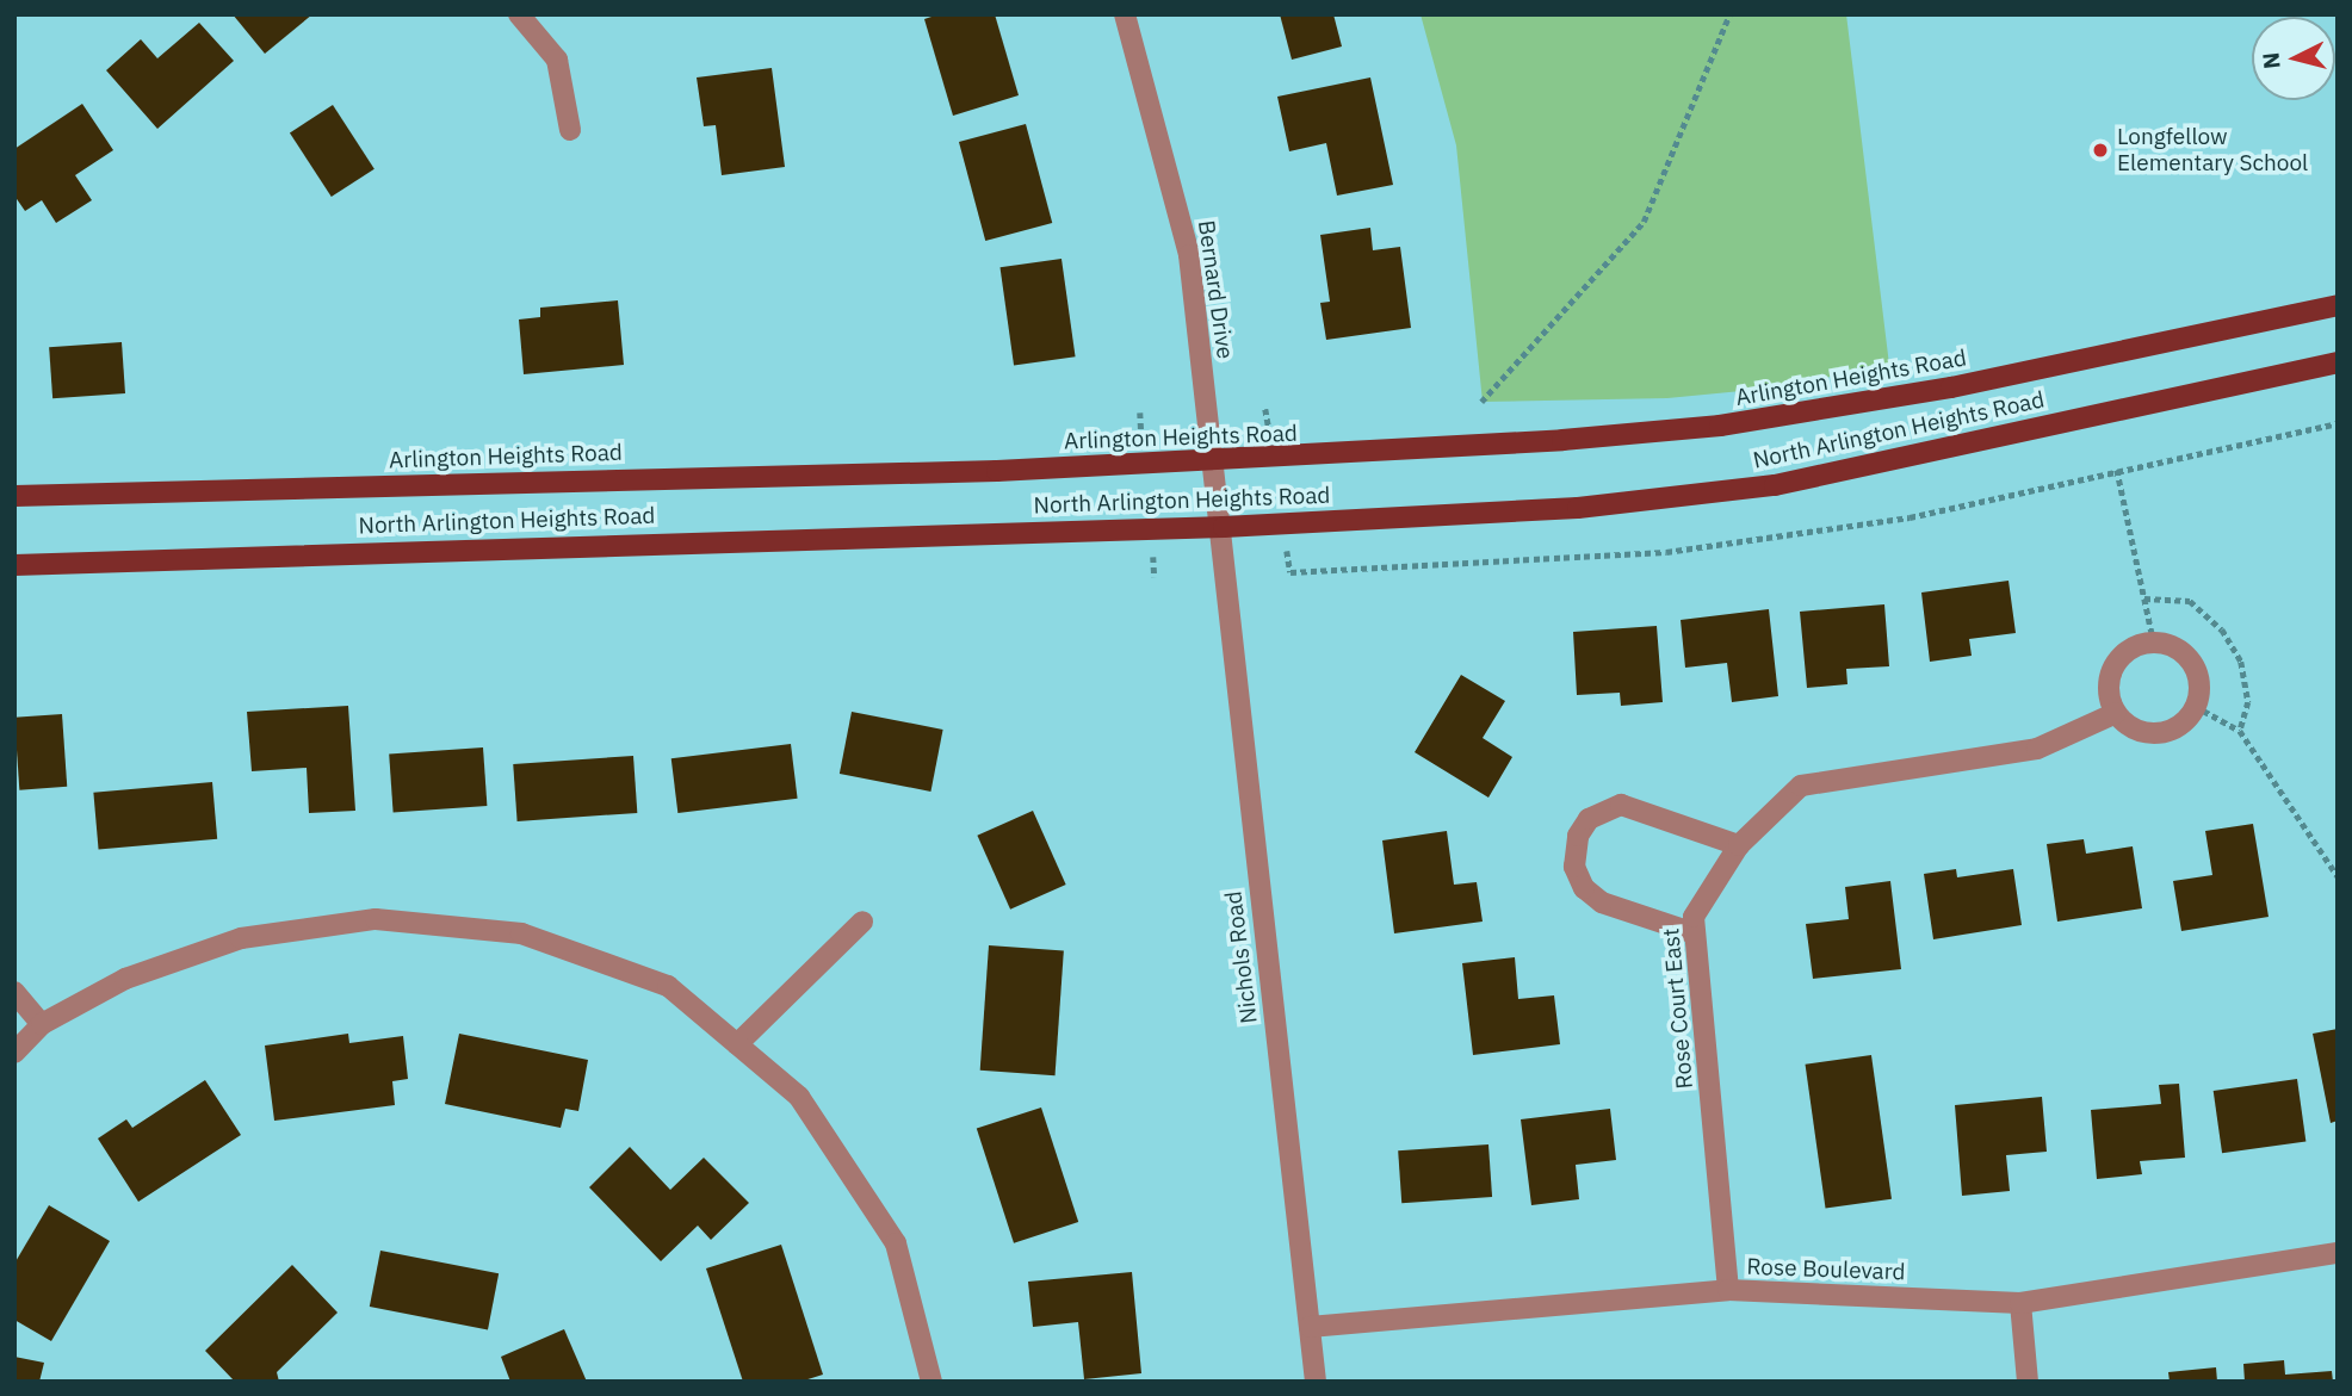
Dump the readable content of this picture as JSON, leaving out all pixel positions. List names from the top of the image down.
{
  "streets": {
    "main road": ["Arlington Heights Road", "North Arlington Heights Road"],
    "street": [
      "Bernard Drive",
      "Nichols Road",
      "Rose Court East",
      "Rose Boulevard"
    ]
  },
  "crossings": [
    ["Bernard Drive", "Arlington Heights Road"],
    ["Bernard Drive", "North Arlington Heights Road"],
    ["Bernard Drive", "Nichols Road"],
    ["North Arlington Heights Road", "Nichols Road"],
    ["Nichols Road", "Rose Boulevard"],
    ["Rose Court East", "Rose Boulevard"]
  ],
  "places": ["Longfellow Elementary School"],
  "north": "left"
}
